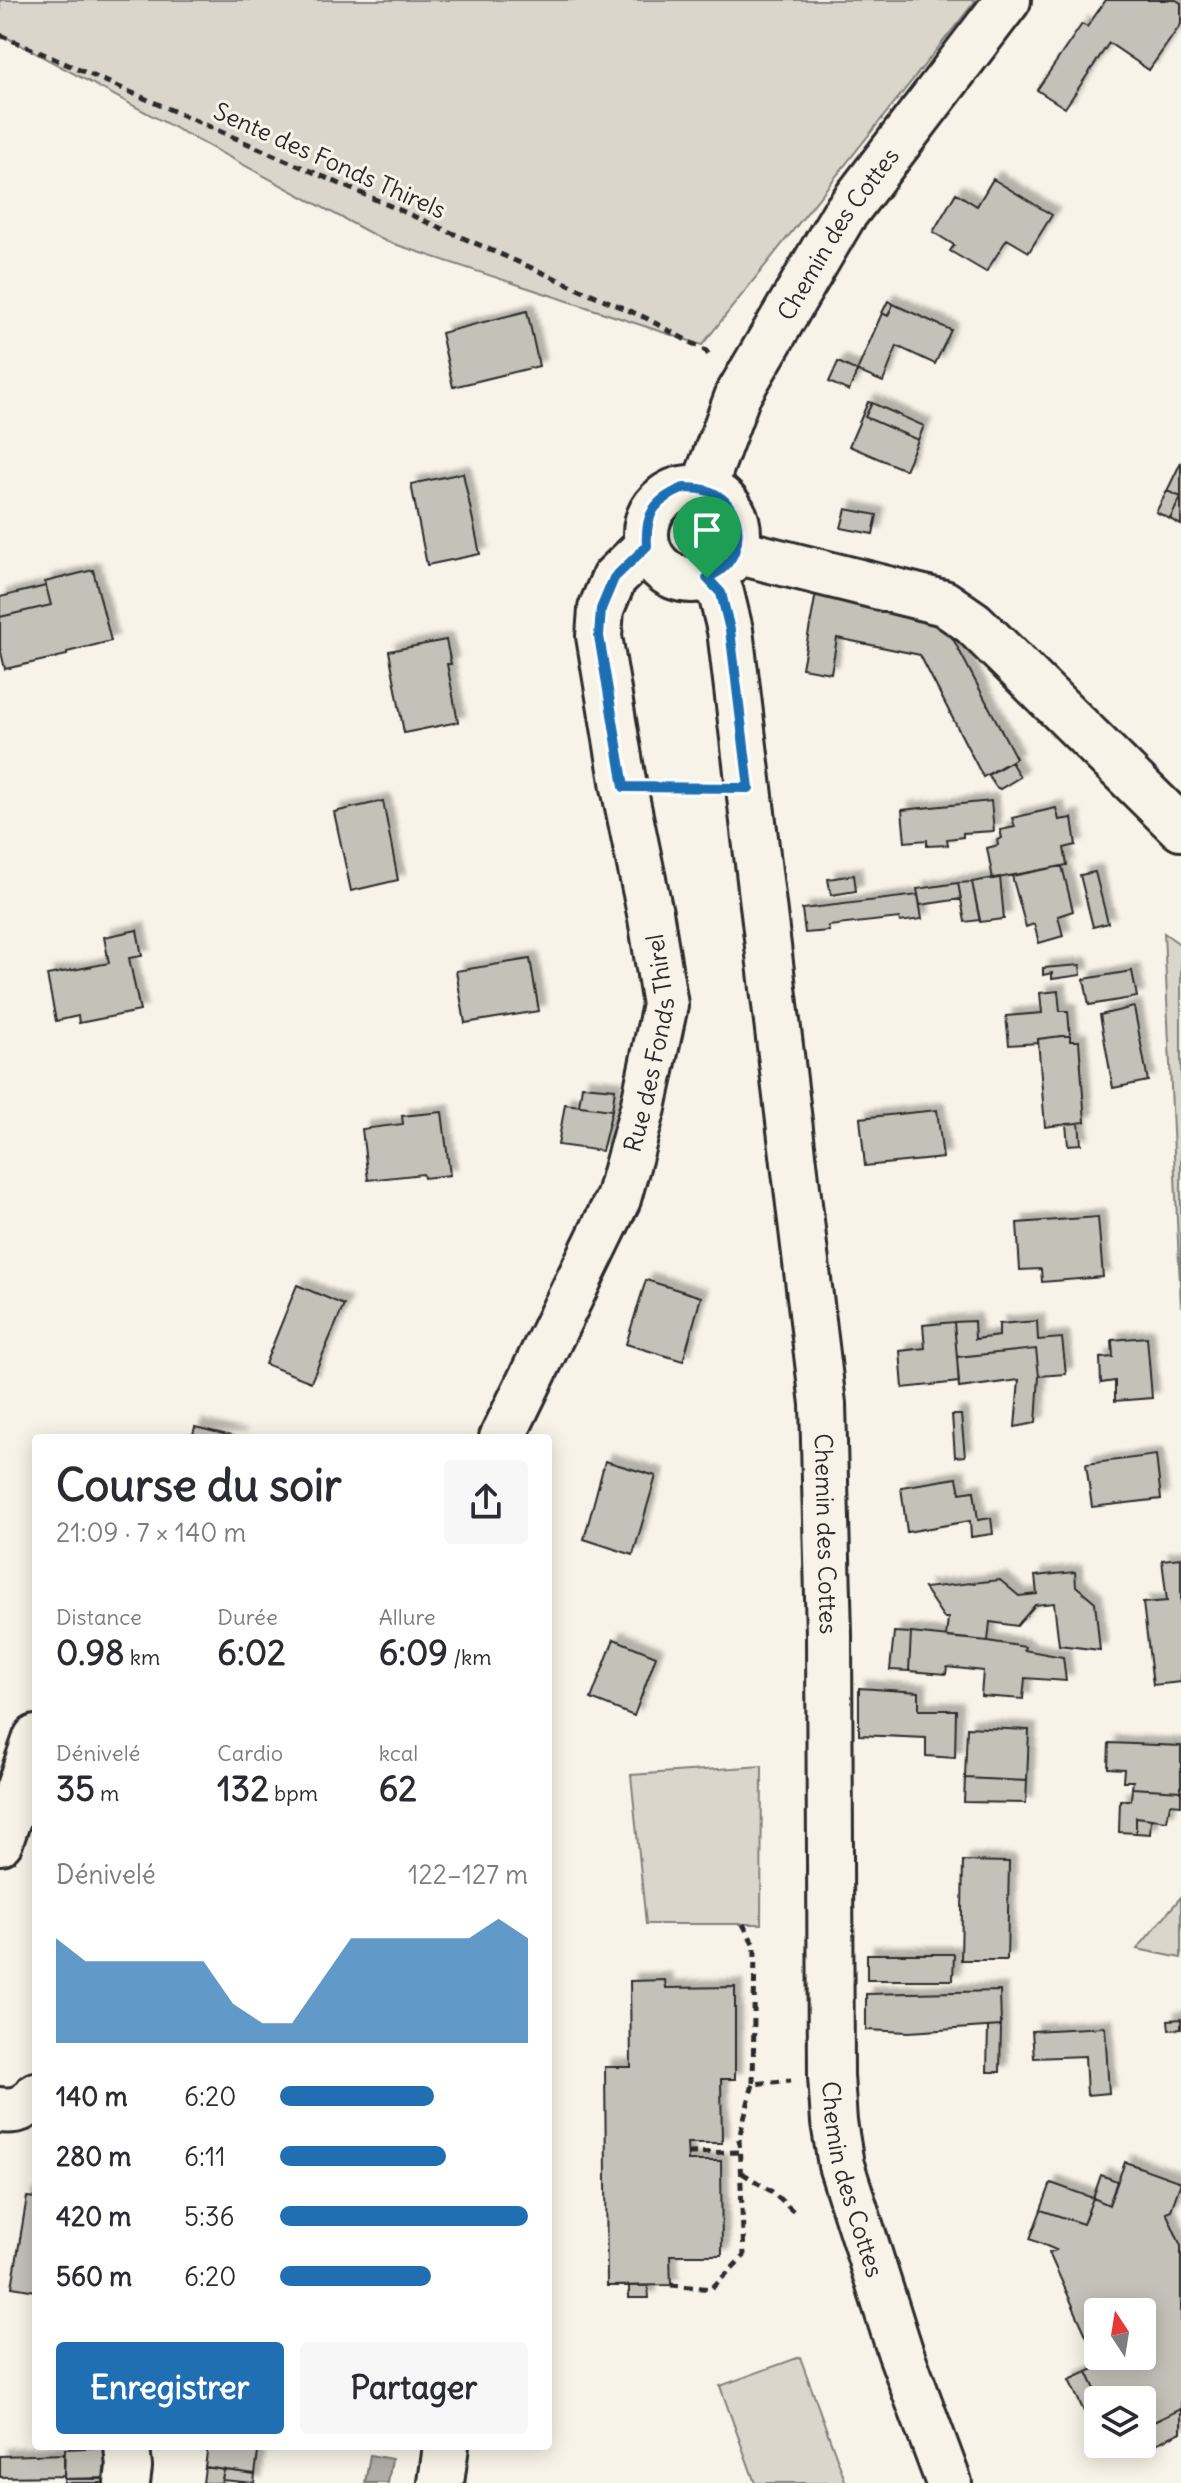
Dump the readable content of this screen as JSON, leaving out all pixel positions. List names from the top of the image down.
{
  "streets": {
    "street": ["Chemin des Cottes", "Rue des Fonds Thirel"],
    "path": ["Sente des Fonds Thirels"]
  },
  "crossings": [
    ["Chemin des Cottes", "Rue des Fonds Thirel"]
  ],
  "north": "top",
  "page": {
    "heading": ["Course du soir", "21:09 · 7 × 140 m"],
    "stats": [
      ["Distance", "0.98 km"],
      ["Durée", "6:02"],
      ["Allure", "6:09 /km"],
      ["Dénivelé", "35 m"],
      ["Cardio", "132 bpm"],
      ["kcal", "62"]
    ],
    "chart": ["Dénivelé", "122–127 m"],
    "list": [
      {
        "name": "140 m",
        "note": "6:20"
      },
      {
        "name": "280 m",
        "note": "6:11"
      },
      {
        "name": "420 m",
        "note": "5:36"
      },
      {
        "name": "560 m",
        "note": "6:20"
      }
    ],
    "buttons": ["Enregistrer", "Partager"]
  }
}
